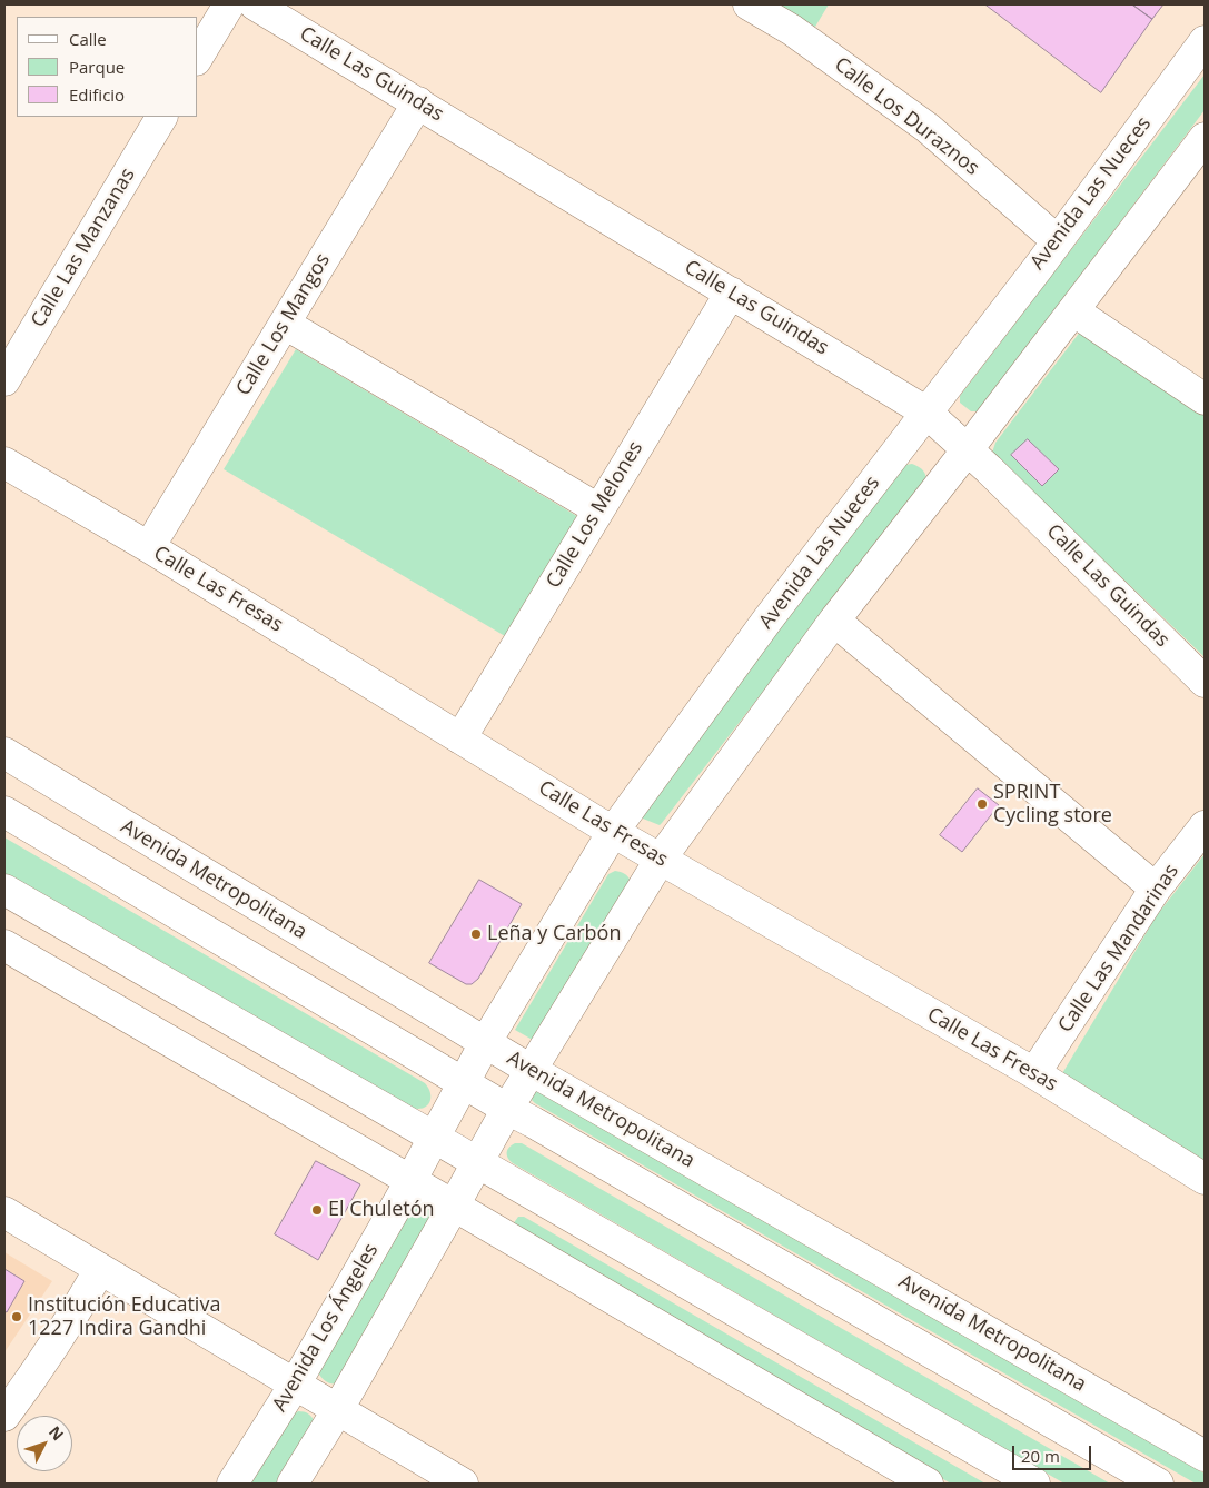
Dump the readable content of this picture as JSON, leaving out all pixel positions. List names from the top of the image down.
{
  "streets": {
    "street": [
      "Calle Las Guindas",
      "Calle Los Duraznos",
      "Avenida Las Nueces",
      "Calle Las Manzanas",
      "Calle Los Mangos",
      "Calle Los Melones",
      "Calle Las Fresas",
      "Avenida Metropolitana",
      "Calle Las Mandarinas",
      "Avenida Los Ángeles"
    ]
  },
  "crossings": [
    ["Calle Las Guindas", "Avenida Las Nueces"],
    ["Calle Las Guindas", "Calle Los Mangos"],
    ["Calle Las Guindas", "Calle Los Melones"],
    ["Calle Los Duraznos", "Avenida Las Nueces"],
    ["Avenida Las Nueces", "Calle Las Fresas"],
    ["Avenida Las Nueces", "Avenida Metropolitana"],
    ["Avenida Las Nueces", "Avenida Los Ángeles"],
    ["Calle Los Mangos", "Calle Las Fresas"],
    ["Calle Los Melones", "Calle Las Fresas"],
    ["Calle Las Fresas", "Calle Las Mandarinas"]
  ],
  "places": [
    "SPRINT Cycling store",
    "Leña y Carbón",
    "El Chuletón",
    "Institución Educativa 1227 Indira Gandhi"
  ],
  "legend": ["Calle", "Parque", "Edificio"],
  "scale_bar": "20 m",
  "north": "top right"
}
